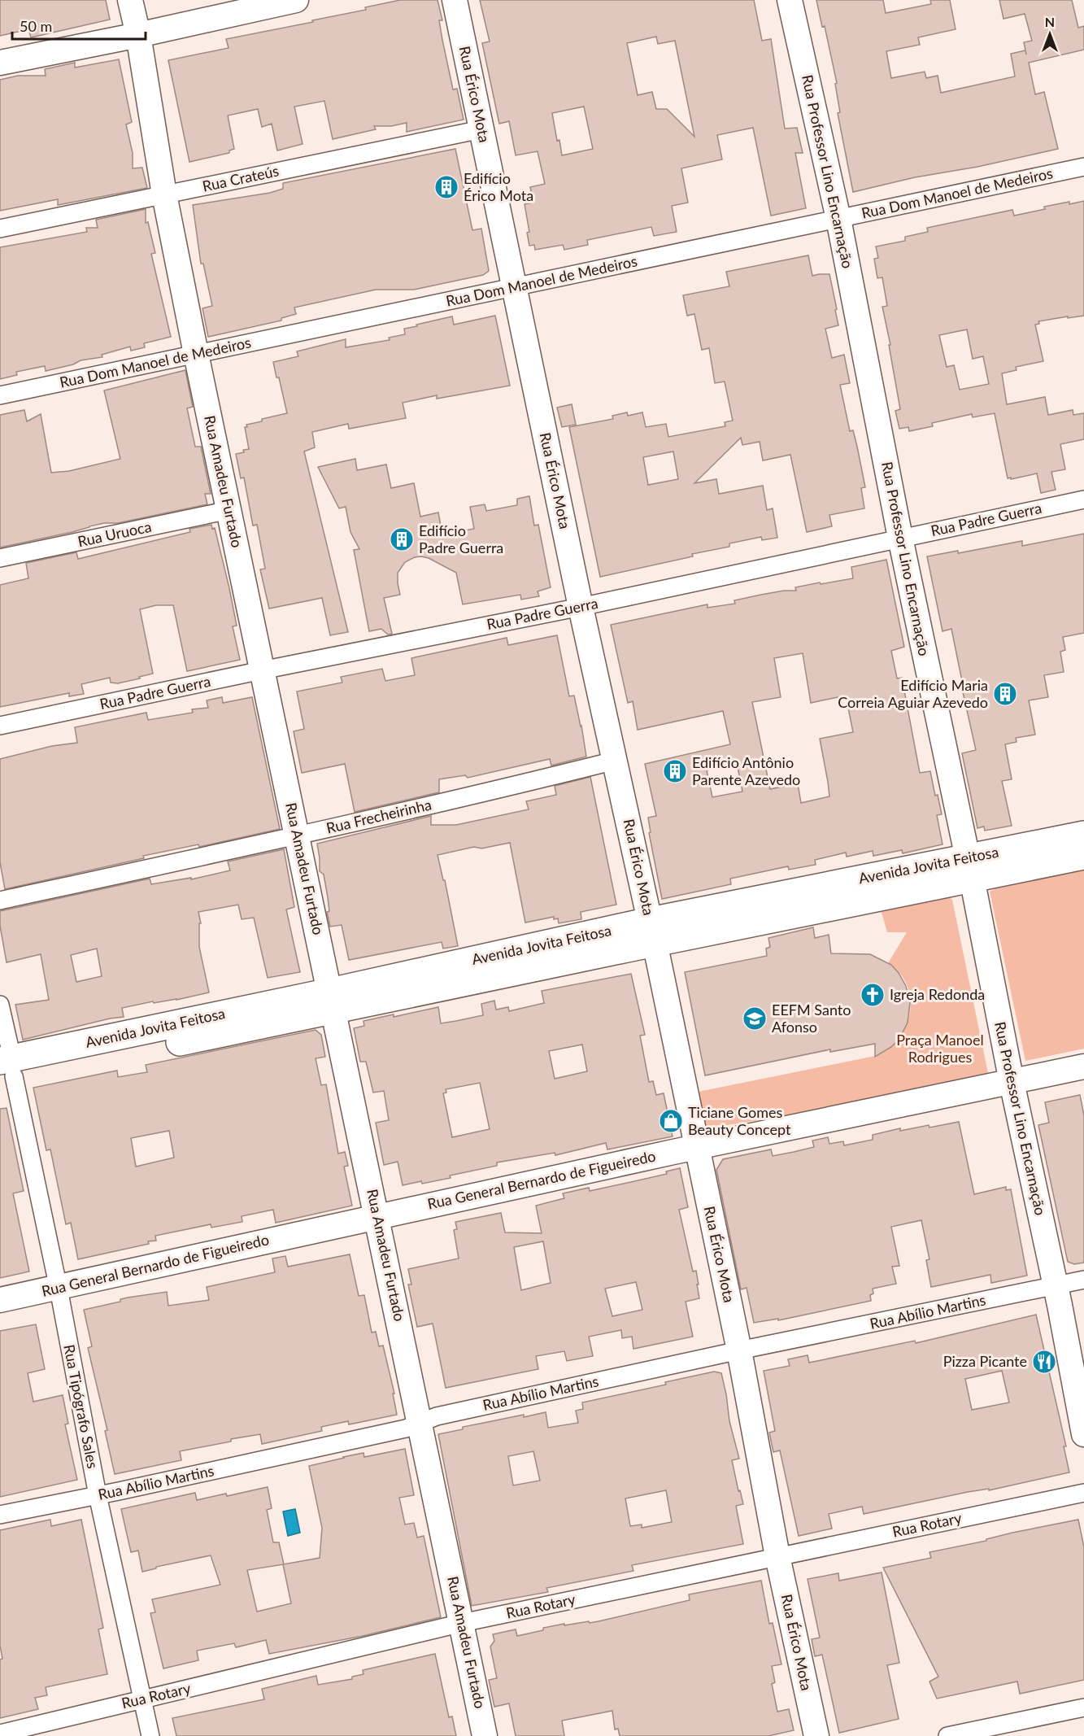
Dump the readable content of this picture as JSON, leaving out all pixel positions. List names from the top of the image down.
{
  "streets": {
    "main road": ["Avenida Jovita Feitosa"],
    "street": [
      "Rua Érico Mota",
      "Rua Professor Lino Encarnação",
      "Rua Crateús",
      "Rua Dom Manoel de Medeiros",
      "Rua Amadeu Furtado",
      "Rua Padre Guerra",
      "Rua Uruoca",
      "Rua Frecheirinha",
      "Rua General Bernardo de Figueiredo",
      "Rua Abílio Martins",
      "Rua Tipógrafo Sales",
      "Rua Rotary"
    ]
  },
  "crossings": [
    ["Rua Érico Mota", "Rua Crateús"],
    ["Rua Érico Mota", "Rua Dom Manoel de Medeiros"],
    ["Rua Érico Mota", "Rua Padre Guerra"],
    ["Rua Érico Mota", "Rua Frecheirinha"],
    ["Rua Érico Mota", "Avenida Jovita Feitosa"],
    ["Rua Érico Mota", "Rua General Bernardo de Figueiredo"],
    ["Rua Érico Mota", "Rua Abílio Martins"],
    ["Rua Érico Mota", "Rua Rotary"],
    ["Rua Professor Lino Encarnação", "Rua Dom Manoel de Medeiros"],
    ["Rua Professor Lino Encarnação", "Rua Padre Guerra"],
    ["Rua Professor Lino Encarnação", "Avenida Jovita Feitosa"],
    ["Rua Professor Lino Encarnação", "Rua General Bernardo de Figueiredo"],
    ["Rua Professor Lino Encarnação", "Rua Abílio Martins"],
    ["Rua Crateús", "Rua Amadeu Furtado"],
    ["Rua Dom Manoel de Medeiros", "Rua Amadeu Furtado"],
    ["Rua Amadeu Furtado", "Rua Padre Guerra"],
    ["Rua Amadeu Furtado", "Rua Uruoca"],
    ["Rua Amadeu Furtado", "Rua Frecheirinha"],
    ["Rua Amadeu Furtado", "Avenida Jovita Feitosa"],
    ["Rua Amadeu Furtado", "Rua General Bernardo de Figueiredo"],
    ["Rua Amadeu Furtado", "Rua Abílio Martins"],
    ["Rua Amadeu Furtado", "Rua Rotary"],
    ["Avenida Jovita Feitosa", "Rua Tipógrafo Sales"],
    ["Rua General Bernardo de Figueiredo", "Rua Tipógrafo Sales"],
    ["Rua Abílio Martins", "Rua Tipógrafo Sales"],
    ["Rua Tipógrafo Sales", "Rua Rotary"]
  ],
  "parks": ["Praça Manoel Rodrigues"],
  "places": {
    "building": [
      "Edifício Érico Mota",
      "Edifício Padre Guerra",
      "Edifício Maria Correia Aguiar Azevedo",
      "Edifício Antônio Parente Azevedo"
    ],
    "church": ["Igreja Redonda"],
    "school or university": ["EEFM Santo Afonso"],
    "shop": ["Ticiane Gomes Beauty Concept"],
    "restaurant": ["Pizza Picante"]
  },
  "scale_bar": "50 m",
  "north": "top"
}
